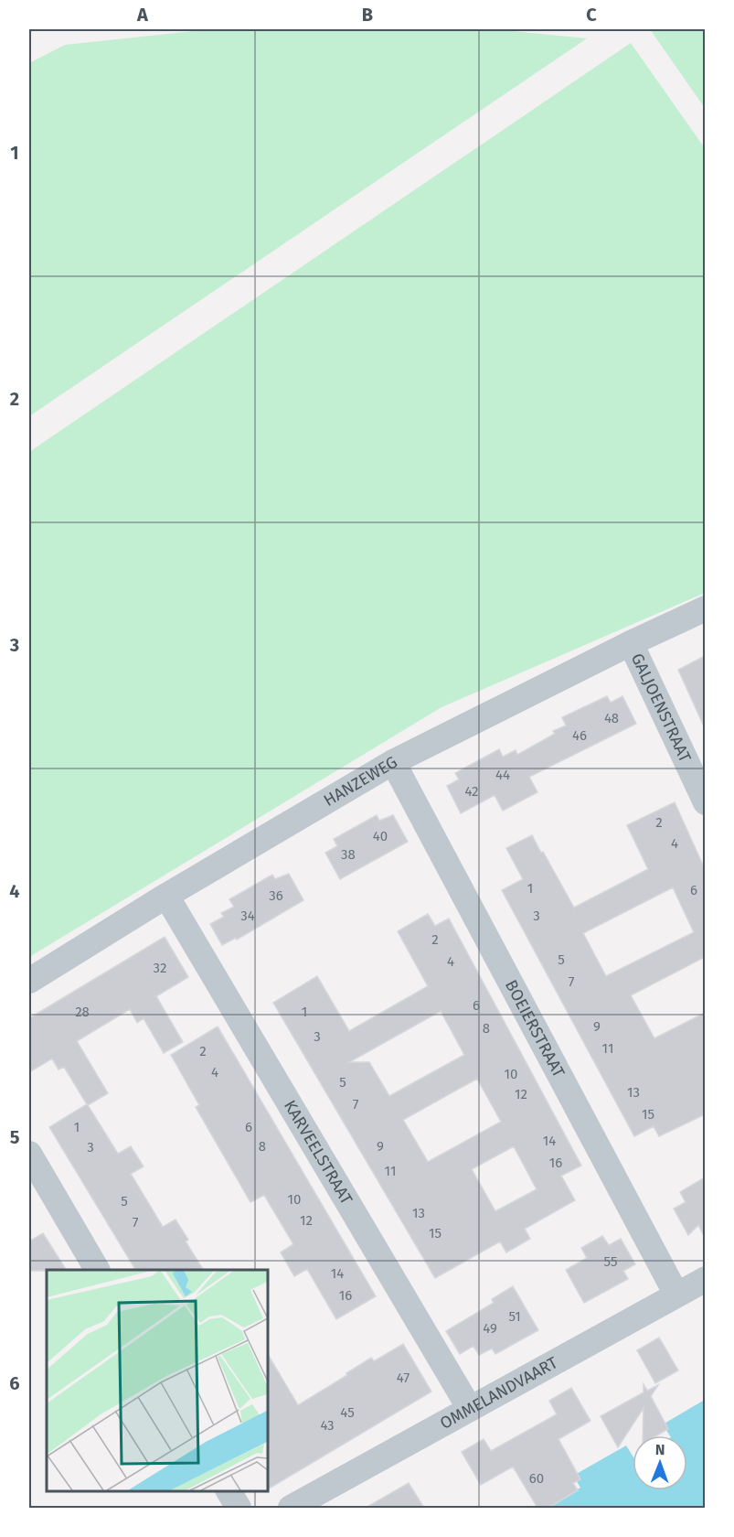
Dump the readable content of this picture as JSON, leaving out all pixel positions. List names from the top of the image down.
{
  "streets": {
    "street": [
      "GALJOENSTRAAT",
      "HANZEWEG",
      "BOEIERSTRAAT",
      "KARVEELSTRAAT",
      "OMMELANDVAART"
    ]
  },
  "crossings": [
    ["GALJOENSTRAAT", "HANZEWEG"],
    ["HANZEWEG", "BOEIERSTRAAT"],
    ["HANZEWEG", "KARVEELSTRAAT"],
    ["BOEIERSTRAAT", "OMMELANDVAART"],
    ["KARVEELSTRAAT", "OMMELANDVAART"]
  ],
  "house_numbers": [
    "48",
    "46",
    "44",
    "42",
    "2",
    "40",
    "4",
    "38",
    "1",
    "6",
    "36",
    "34",
    "3",
    "2",
    "5",
    "4",
    "32",
    "7",
    "6",
    "28",
    "1",
    "9",
    "8",
    "3",
    "11",
    "2",
    "4",
    "10",
    "5",
    "13",
    "12",
    "7",
    "15",
    "1",
    "6",
    "14",
    "8",
    "9",
    "3",
    "16",
    "11",
    "10",
    "5",
    "13",
    "12",
    "7",
    "15",
    "55",
    "14",
    "16",
    "51",
    "49",
    "47",
    "45",
    "43",
    "60"
  ],
  "north": "top",
  "grid": {
    "columns": ["A", "B", "C"],
    "rows": [
      "1",
      "2",
      "3",
      "4",
      "5",
      "6"
    ]
  }
}
